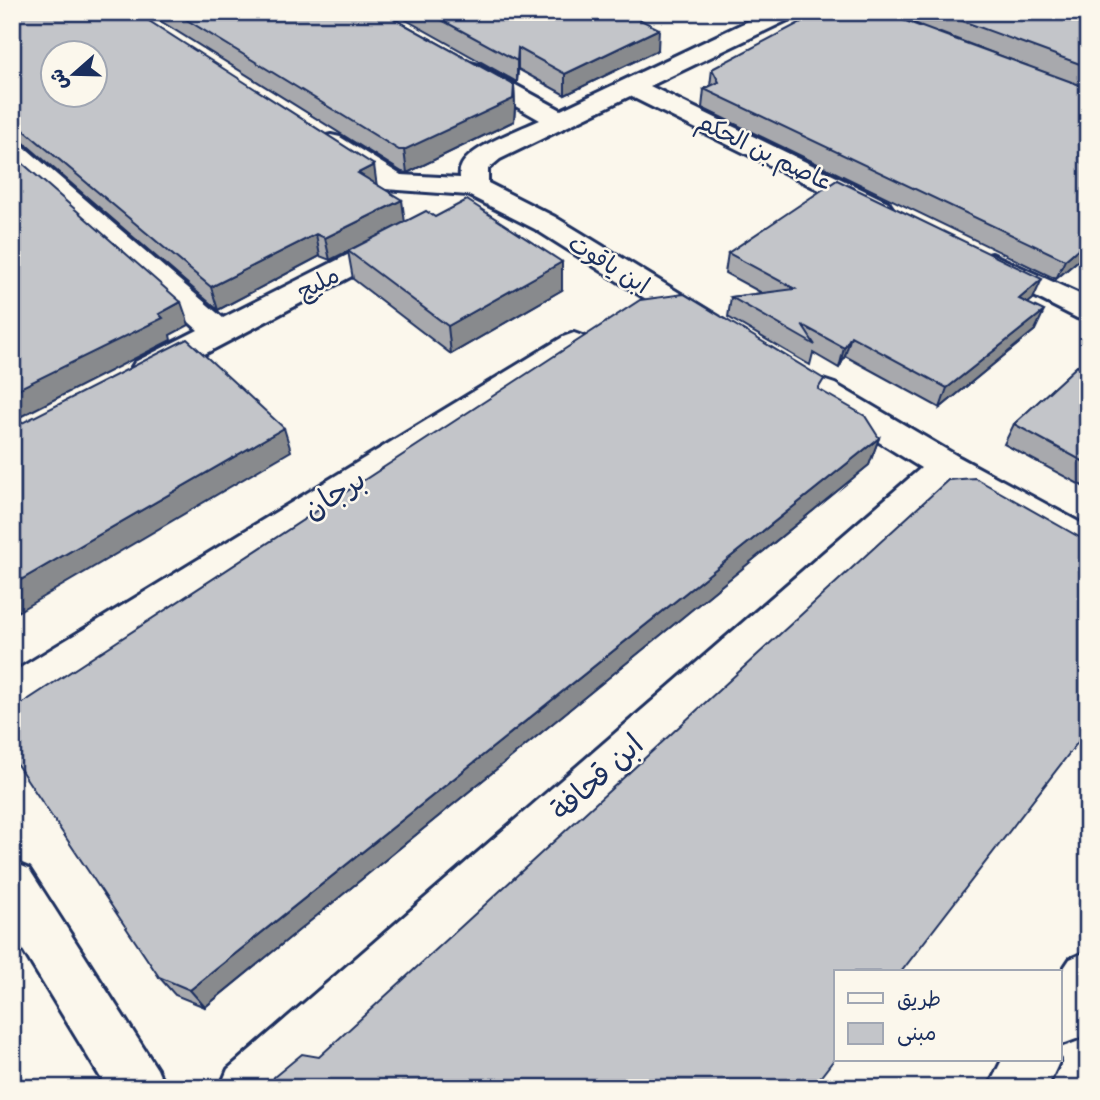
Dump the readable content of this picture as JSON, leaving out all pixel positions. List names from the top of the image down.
{
  "streets": {
    "street": [
      "عاصم بن الحكم",
      "ابن ياقوت",
      "مليح",
      "برجان",
      "ابن قحافة"
    ]
  },
  "crossings": [
    ["عاصم بن الحكم", "مليح"],
    ["ابن ياقوت", "مليح"],
    ["ابن ياقوت", "برجان"]
  ],
  "legend": ["طريق", "مبنى"],
  "north": "left"
}
